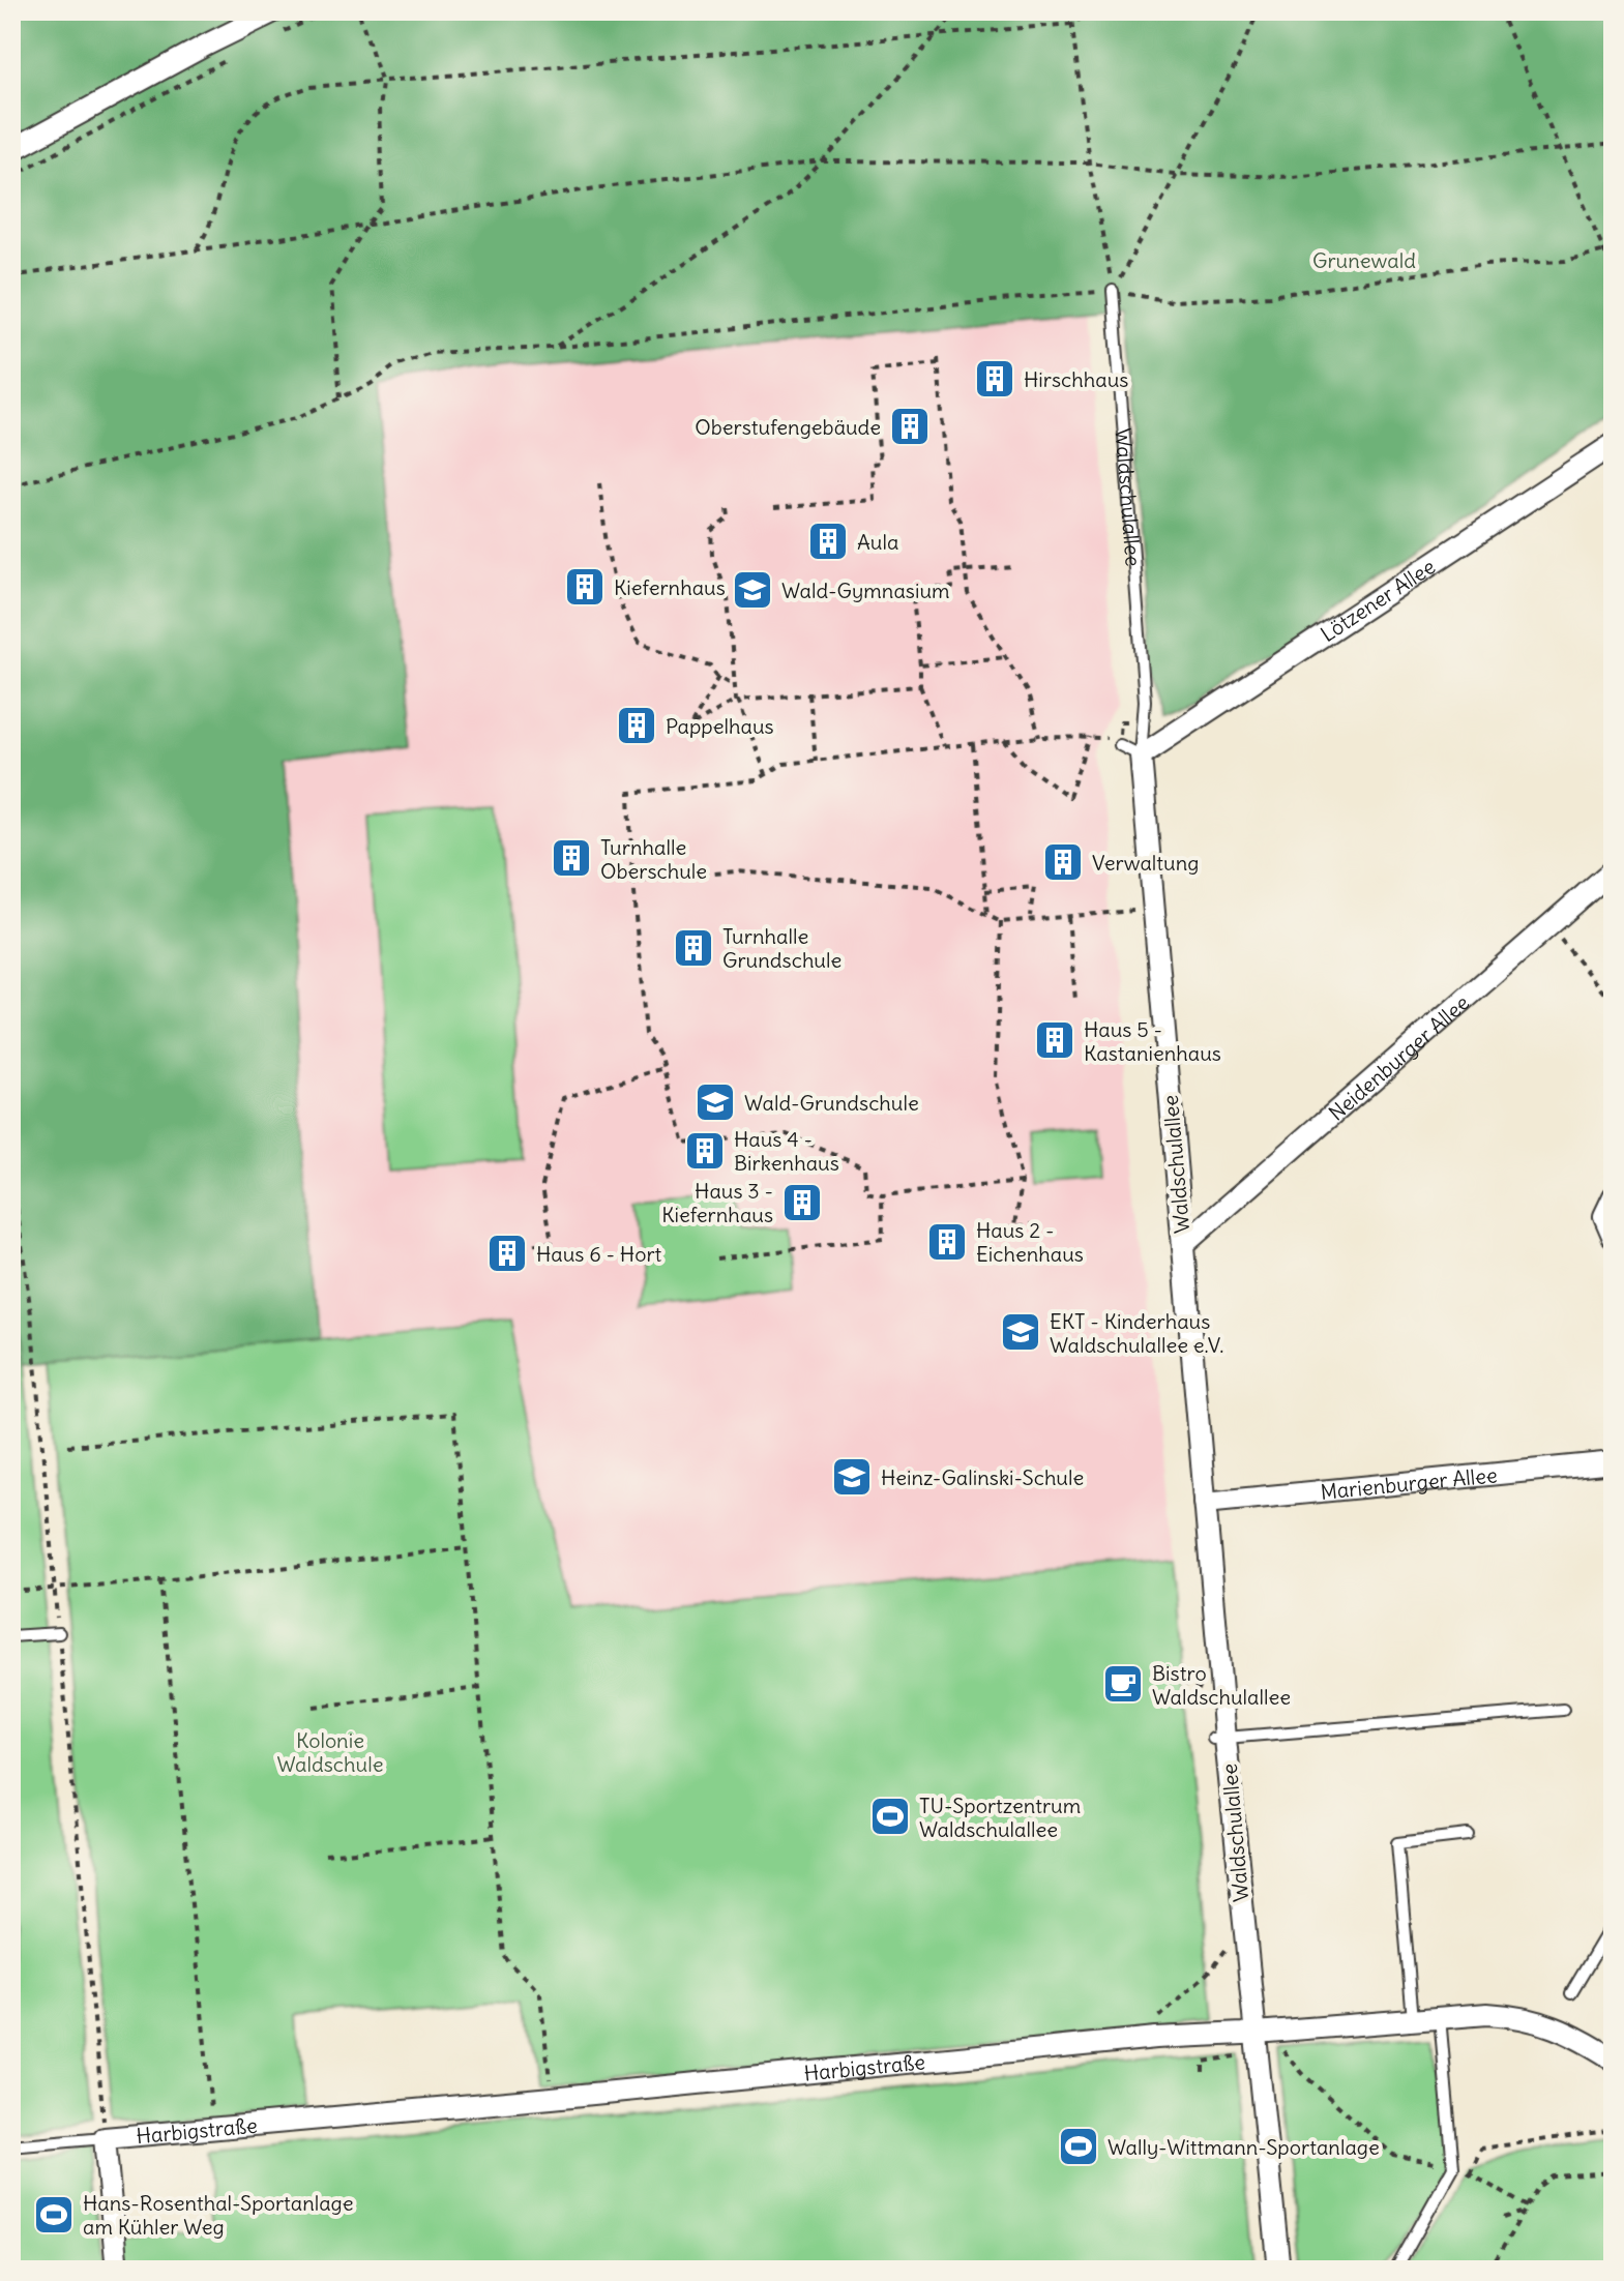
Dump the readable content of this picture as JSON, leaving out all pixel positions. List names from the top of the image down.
{
  "streets": {
    "street": [
      "Waldschulallee",
      "Lötzener Allee",
      "Neidenburger Allee",
      "Marienburger Allee",
      "Harbigstraße"
    ]
  },
  "crossings": [
    ["Waldschulallee", "Lötzener Allee"],
    ["Waldschulallee", "Neidenburger Allee"],
    ["Waldschulallee", "Marienburger Allee"],
    ["Waldschulallee", "Harbigstraße"]
  ],
  "parks": ["Grunewald", "Kolonie Waldschule"],
  "places": {
    "building": [
      "Hirschhaus",
      "Oberstufengebäude",
      "Aula",
      "Kiefernhaus",
      "Pappelhaus",
      "Turnhalle Oberschule",
      "Verwaltung",
      "Turnhalle Grundschule",
      "Haus 5 - Kastanienhaus",
      "Haus 4 - Birkenhaus",
      "Haus 3 - Kiefernhaus",
      "Haus 2 - Eichenhaus",
      "Haus 6 - Hort"
    ],
    "school or university": [
      "Wald-Gymnasium",
      "Wald-Grundschule",
      "EKT - Kinderhaus Waldschulallee e.V.",
      "Heinz-Galinski-Schule"
    ],
    "cafe": ["Bistro Waldschulallee"],
    "sports": ["TU-Sportzentrum Waldschulallee", "Wally-Wittmann-Sportanlage", "Hans-Rosenthal-Sportanlage am Kühler Weg"]
  }
}
